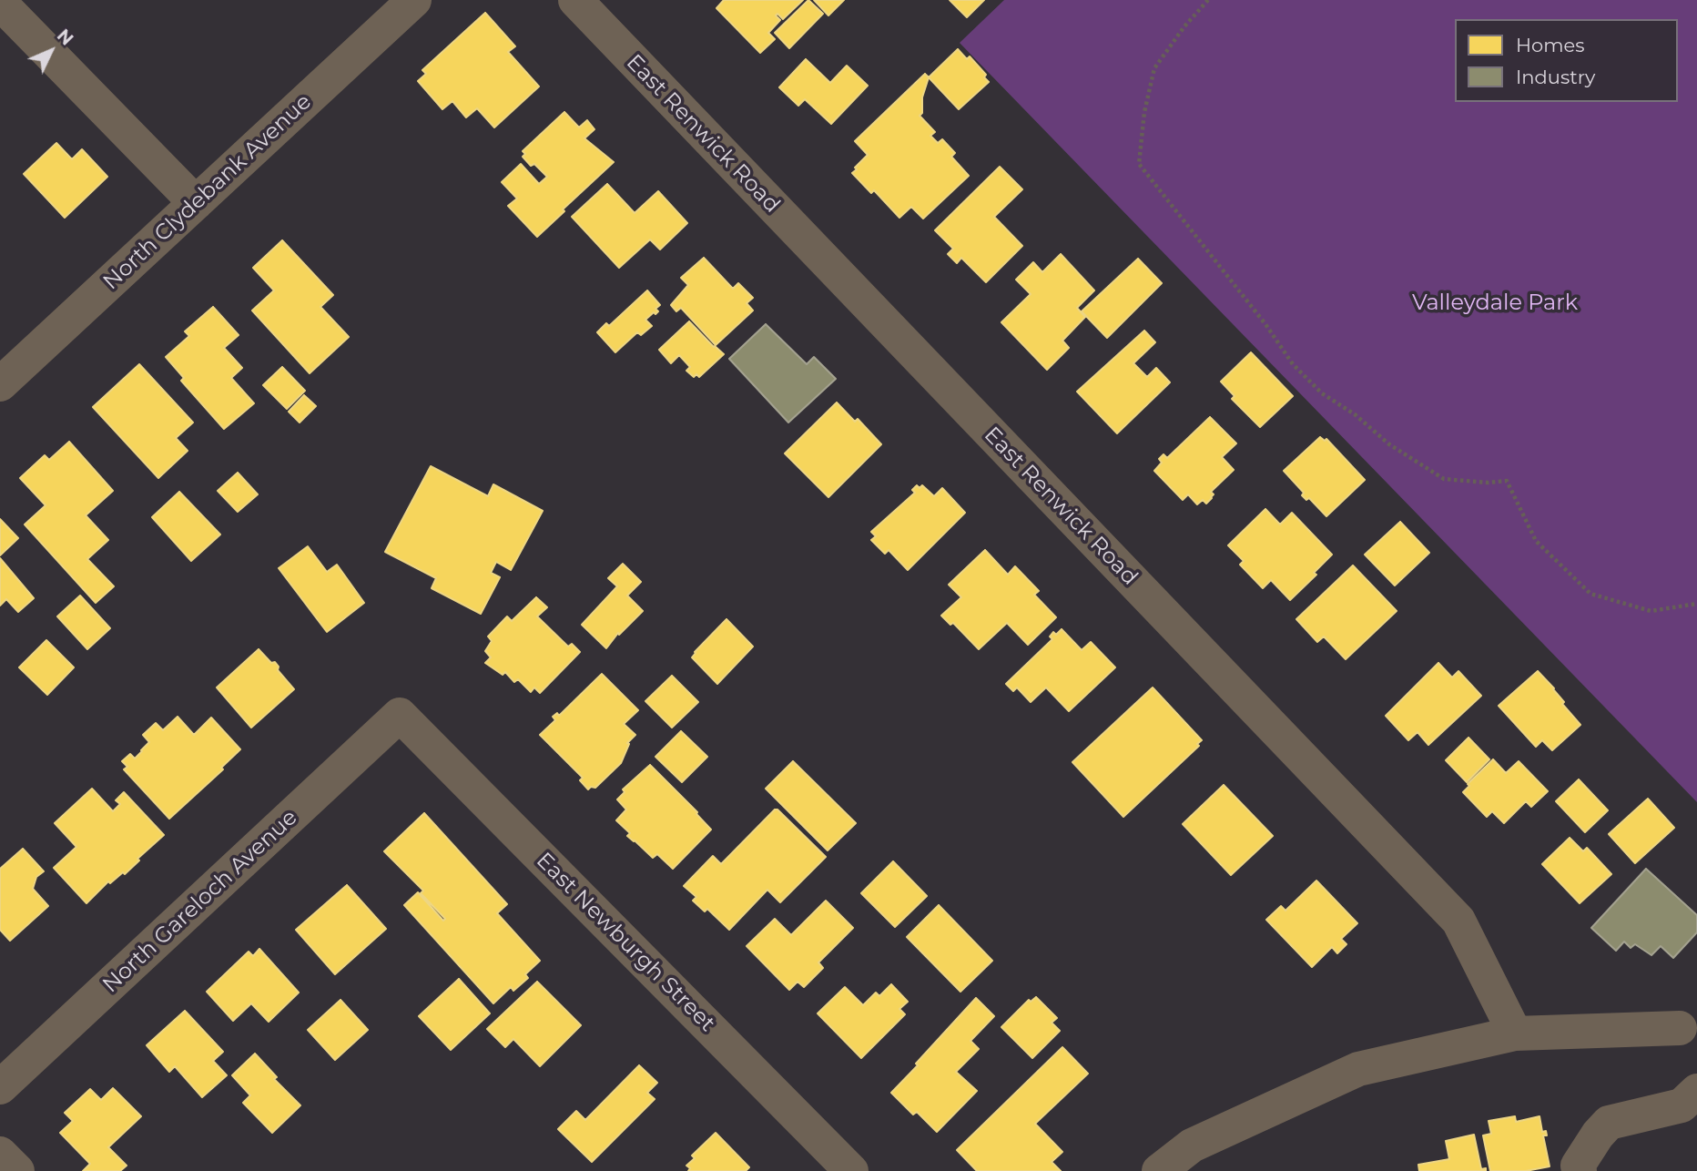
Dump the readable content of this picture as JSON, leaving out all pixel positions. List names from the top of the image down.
{
  "streets": {
    "street": [
      "East Renwick Road",
      "North Clydebank Avenue",
      "North Gareloch Avenue",
      "East Newburgh Street"
    ]
  },
  "crossings": [
    ["North Gareloch Avenue", "East Newburgh Street"]
  ],
  "parks": ["Valleydale Park"],
  "legend": ["Homes", "Industry"],
  "north": "top right"
}
